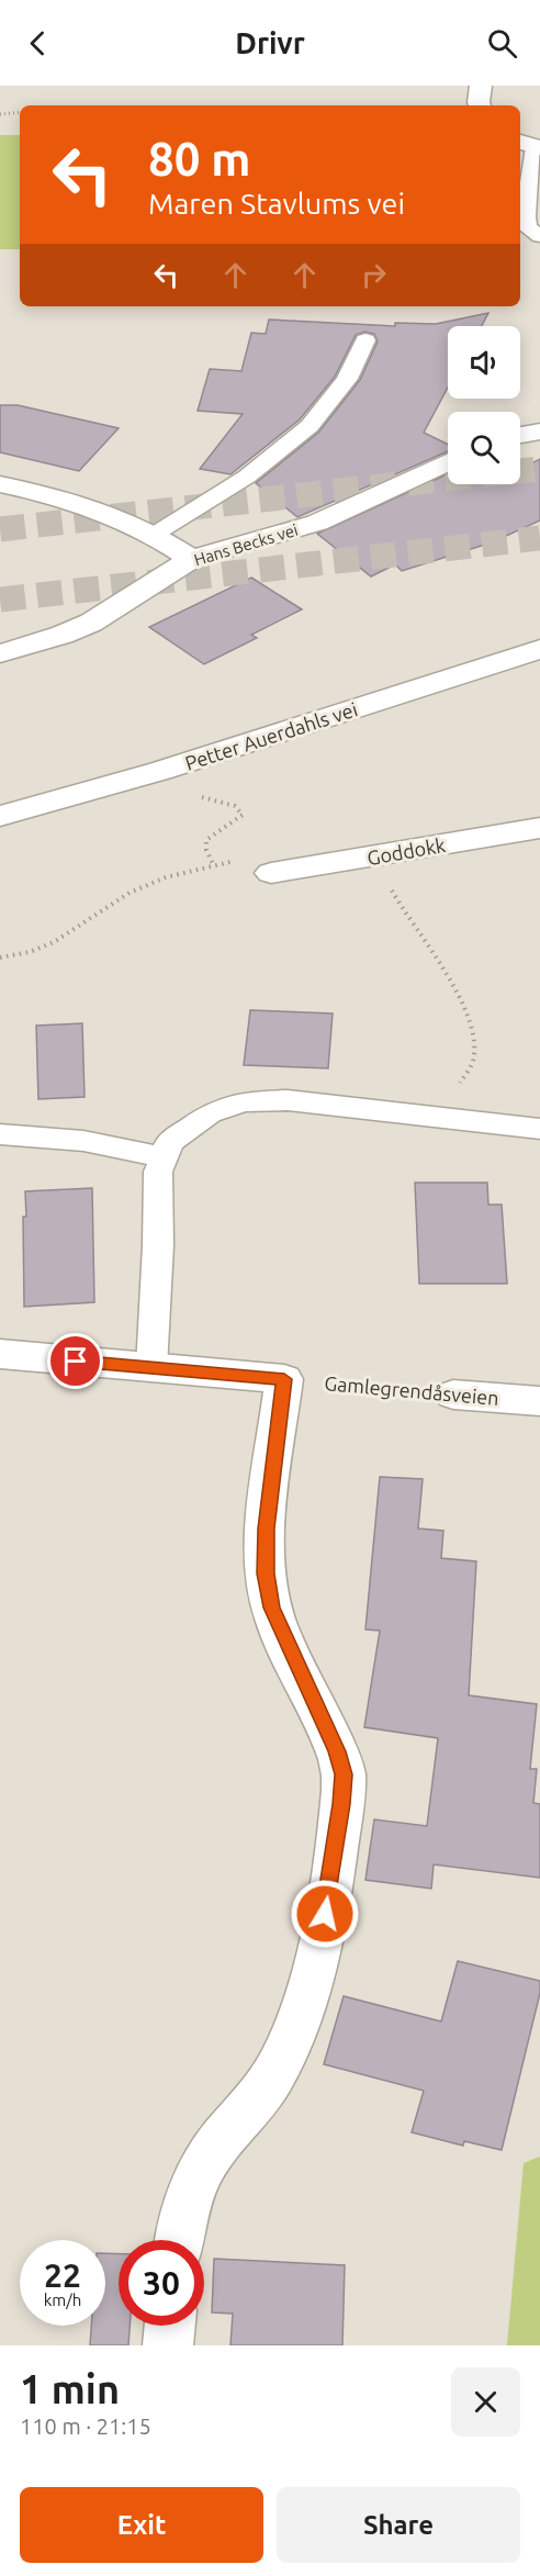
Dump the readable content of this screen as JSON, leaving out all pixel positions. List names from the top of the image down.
{
  "streets": {
    "street": [
      "Hans Becks vei",
      "Petter Auerdahls vei",
      "Goddokk",
      "Gamlegrendåsveien"
    ]
  },
  "page": {
    "header": "Drivr",
    "turn": ["80 m", "Maren Stavlums vei"],
    "speed": "22 km/h",
    "limit": "30",
    "heading": ["1 min", "110 m · 21:15"],
    "buttons": ["Exit", "Share"]
  }
}
